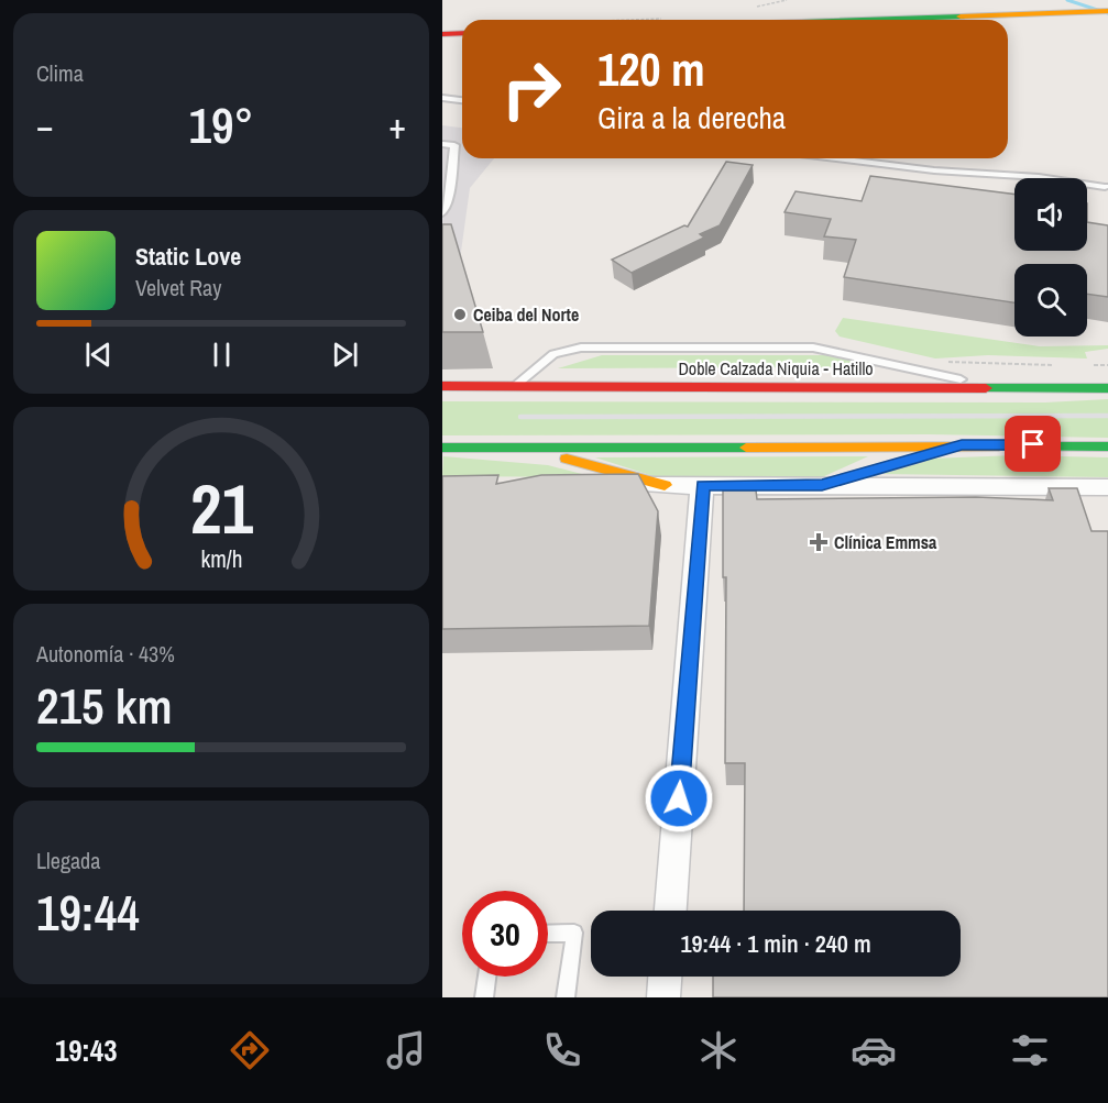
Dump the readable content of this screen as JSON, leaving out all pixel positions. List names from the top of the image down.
{
  "streets": {
    "main road": ["Doble Calzada Niquia - Hatillo"]
  },
  "places": {
    "other": ["Ceiba del Norte"],
    "health": ["Clínica Emmsa"]
  },
  "page": {
    "tile": [
      "Clima",
      ["Autonomía · 43%", "215 km"],
      ["Llegada", "19:44"]
    ],
    "turn": ["120 m", "Gira a la derecha"],
    "heat": ["−", "19°", "+"],
    "song": ["Static Love", "Velvet Ray"],
    "limit": "30",
    "trip": "19:44 · 1 min · 240 m",
    "tabs": "19:43",
    "gauge": ["21", "km/h"]
  }
}
